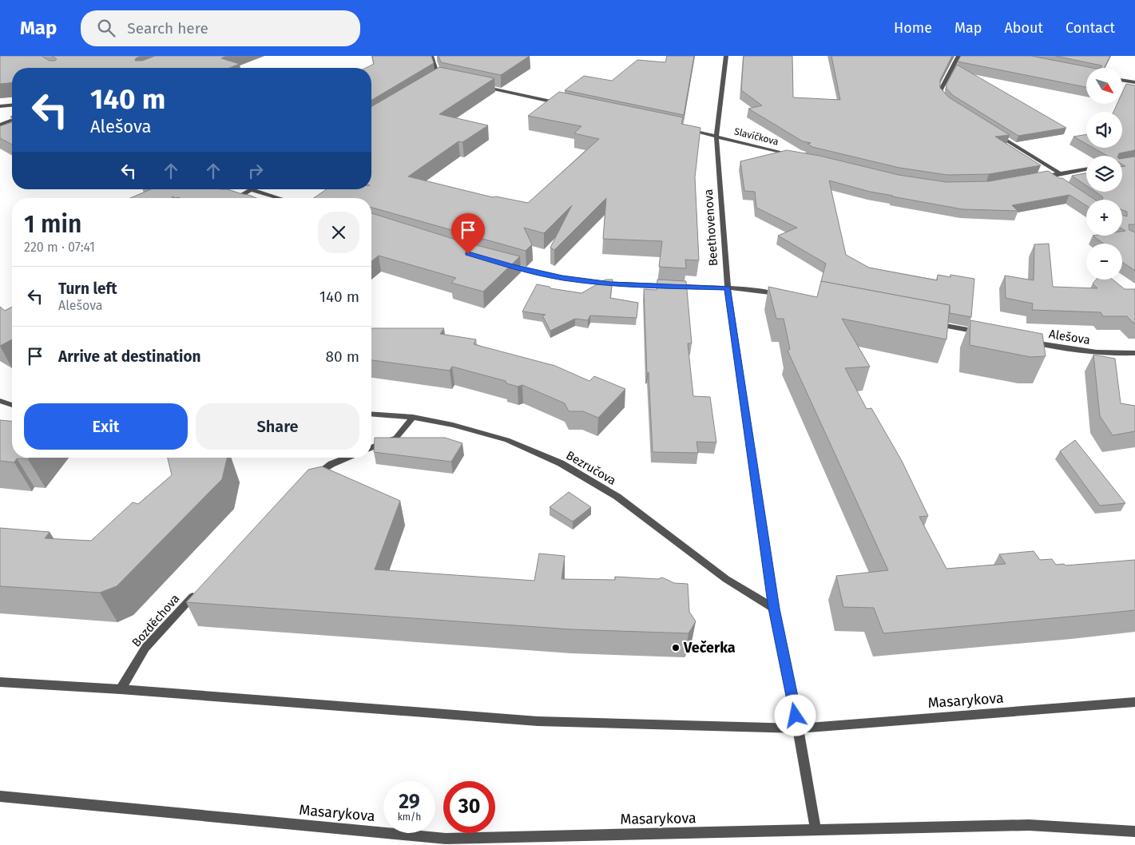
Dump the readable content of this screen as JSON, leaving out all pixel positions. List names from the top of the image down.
{
  "streets": {
    "street": [
      "Slavíčkova",
      "Beethovenova",
      "Alešova",
      "Bezručova",
      "Bozděchova",
      "Masarykova"
    ]
  },
  "crossings": [
    ["Slavíčkova", "Beethovenova"],
    ["Beethovenova", "Bezručova"],
    ["Beethovenova", "Masarykova"],
    ["Bozděchova", "Masarykova"]
  ],
  "places": ["Večerka"],
  "north": "bottom right",
  "page": {
    "header": "Map",
    "search": "Search here",
    "nav": [
      "Home",
      "Map",
      "About",
      "Contact"
    ],
    "map_buttons": ["+", "−"],
    "turn": ["140 m", "Alešova"],
    "heading": ["1 min", "220 m · 07:41"],
    "list": [
      {
        "name": "Turn left",
        "note": "Alešova",
        "value": "140 m"
      },
      {
        "name": "Arrive at destination",
        "value": "80 m"
      }
    ],
    "buttons": ["Exit", "Share"],
    "speed": "29 km/h",
    "limit": "30"
  }
}
